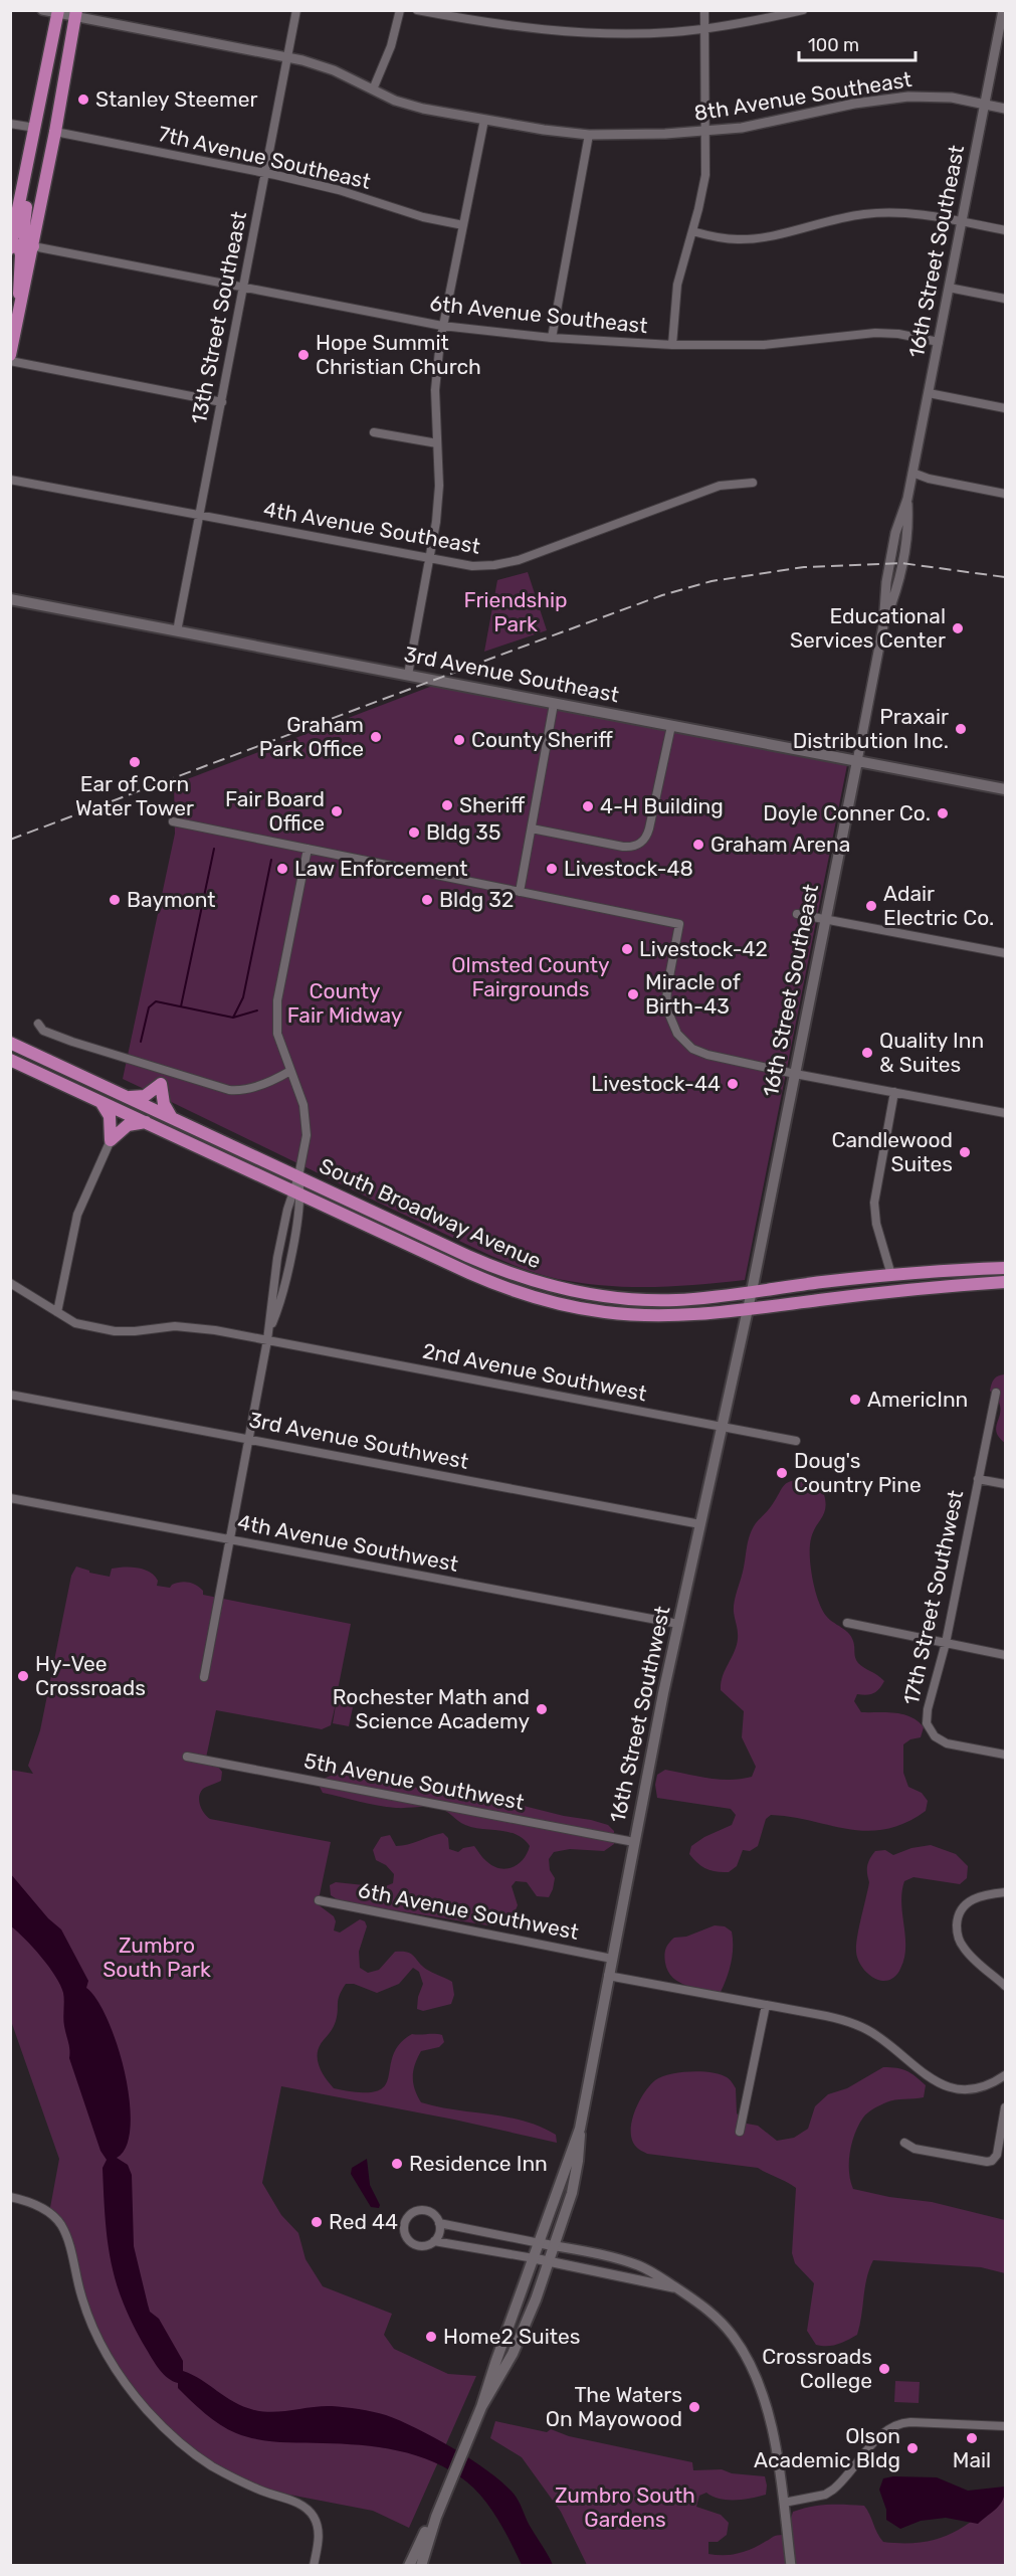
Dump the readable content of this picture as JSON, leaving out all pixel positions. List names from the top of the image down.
{
  "streets": {
    "main road": [
      "16th Street Southeast",
      "3rd Avenue Southeast",
      "South Broadway Avenue",
      "16th Street Southwest"
    ],
    "street": [
      "8th Avenue Southeast",
      "7th Avenue Southeast",
      "6th Avenue Southeast",
      "13th Street Southeast",
      "4th Avenue Southeast",
      "2nd Avenue Southwest",
      "3rd Avenue Southwest",
      "4th Avenue Southwest",
      "17th Street Southwest",
      "5th Avenue Southwest",
      "6th Avenue Southwest"
    ]
  },
  "crossings": [
    ["8th Avenue Southeast", "16th Street Southeast"],
    ["8th Avenue Southeast", "13th Street Southeast"],
    ["7th Avenue Southeast", "13th Street Southeast"],
    ["16th Street Southeast", "6th Avenue Southeast"],
    ["16th Street Southeast", "3rd Avenue Southeast"],
    ["16th Street Southeast", "South Broadway Avenue"],
    ["16th Street Southeast", "16th Street Southwest"],
    ["6th Avenue Southeast", "13th Street Southeast"],
    ["13th Street Southeast", "4th Avenue Southeast"],
    ["13th Street Southeast", "3rd Avenue Southeast"],
    ["South Broadway Avenue", "16th Street Southwest"],
    ["2nd Avenue Southwest", "16th Street Southwest"],
    ["3rd Avenue Southwest", "16th Street Southwest"],
    ["4th Avenue Southwest", "16th Street Southwest"],
    ["16th Street Southwest", "5th Avenue Southwest"],
    ["16th Street Southwest", "6th Avenue Southwest"]
  ],
  "parks": [
    "Friendship Park",
    "Olmsted County Fairgrounds",
    "County Fair Midway",
    "Zumbro South Park",
    "Zumbro South Gardens"
  ],
  "places": [
    "Stanley Steemer",
    "Hope Summit Christian Church",
    "Educational Services Center",
    "Praxair Distribution Inc.",
    "Graham Park Office",
    "County Sheriff",
    "Ear of Corn Water Tower",
    "Sheriff",
    "4-H Building",
    "Fair Board Office",
    "Doyle Conner Co.",
    "Bldg 35",
    "Graham Arena",
    "Law Enforcement",
    "Livestock-48",
    "Baymont",
    "Bldg 32",
    "Adair Electric Co.",
    "Livestock-42",
    "Miracle of Birth-43",
    "Quality Inn & Suites",
    "Livestock-44",
    "Candlewood Suites",
    "AmericInn",
    "Doug's Country Pine",
    "Hy-Vee Crossroads",
    "Rochester Math and Science Academy",
    "Residence Inn",
    "Red 44",
    "Home2 Suites",
    "Crossroads College",
    "The Waters On Mayowood",
    "Mail",
    "Olson Academic Bldg"
  ],
  "scale_bar": "100 m"
}
